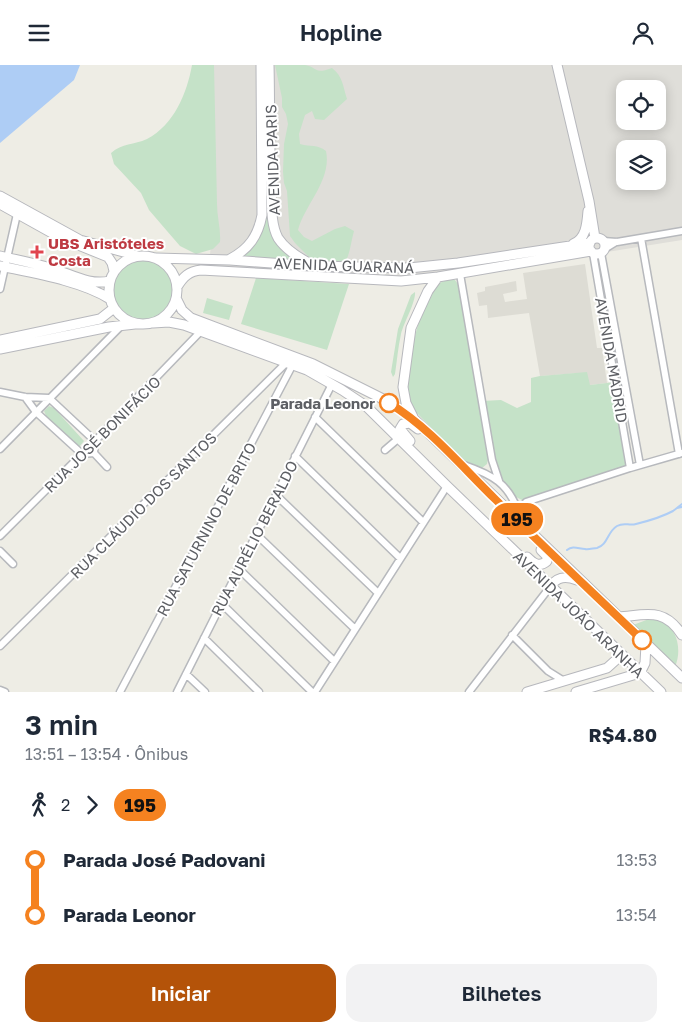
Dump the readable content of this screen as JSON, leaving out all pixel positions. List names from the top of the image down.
{
  "streets": {
    "street": [
      "AVENIDA PARIS",
      "AVENIDA GUARANÁ",
      "AVENIDA MADRID",
      "RUA JOSÉ BONIFÁCIO",
      "RUA CLÁUDIO DOS SANTOS",
      "RUA SATURNINO DE BRITO",
      "RUA AURÉLIO BERALDO",
      "AVENIDA JOÃO ARANHA"
    ]
  },
  "crossings": [
    ["AVENIDA PARIS", "AVENIDA GUARANÁ"],
    ["AVENIDA GUARANÁ", "AVENIDA MADRID"],
    ["AVENIDA GUARANÁ", "AVENIDA JOÃO ARANHA"],
    ["RUA JOSÉ BONIFÁCIO", "AVENIDA JOÃO ARANHA"],
    ["RUA CLÁUDIO DOS SANTOS", "RUA SATURNINO DE BRITO"],
    ["RUA CLÁUDIO DOS SANTOS", "AVENIDA JOÃO ARANHA"],
    ["RUA SATURNINO DE BRITO", "AVENIDA JOÃO ARANHA"],
    ["RUA AURÉLIO BERALDO", "AVENIDA JOÃO ARANHA"]
  ],
  "places": {
    "health": ["UBS Aristóteles Costa"],
    "other": ["Parada Leonor"]
  },
  "lines": ["bus line 195"],
  "page": {
    "header": "Hopline",
    "on_map": "195",
    "heading": ["3 min", "13:51 – 13:54 · Ônibus", "R$4.80"],
    "legs": ["2", "195"],
    "list": [
      {
        "name": "Parada José Padovani",
        "value": "13:53"
      },
      {
        "name": "Parada Leonor",
        "value": "13:54"
      }
    ],
    "buttons": ["Iniciar", "Bilhetes"]
  }
}
